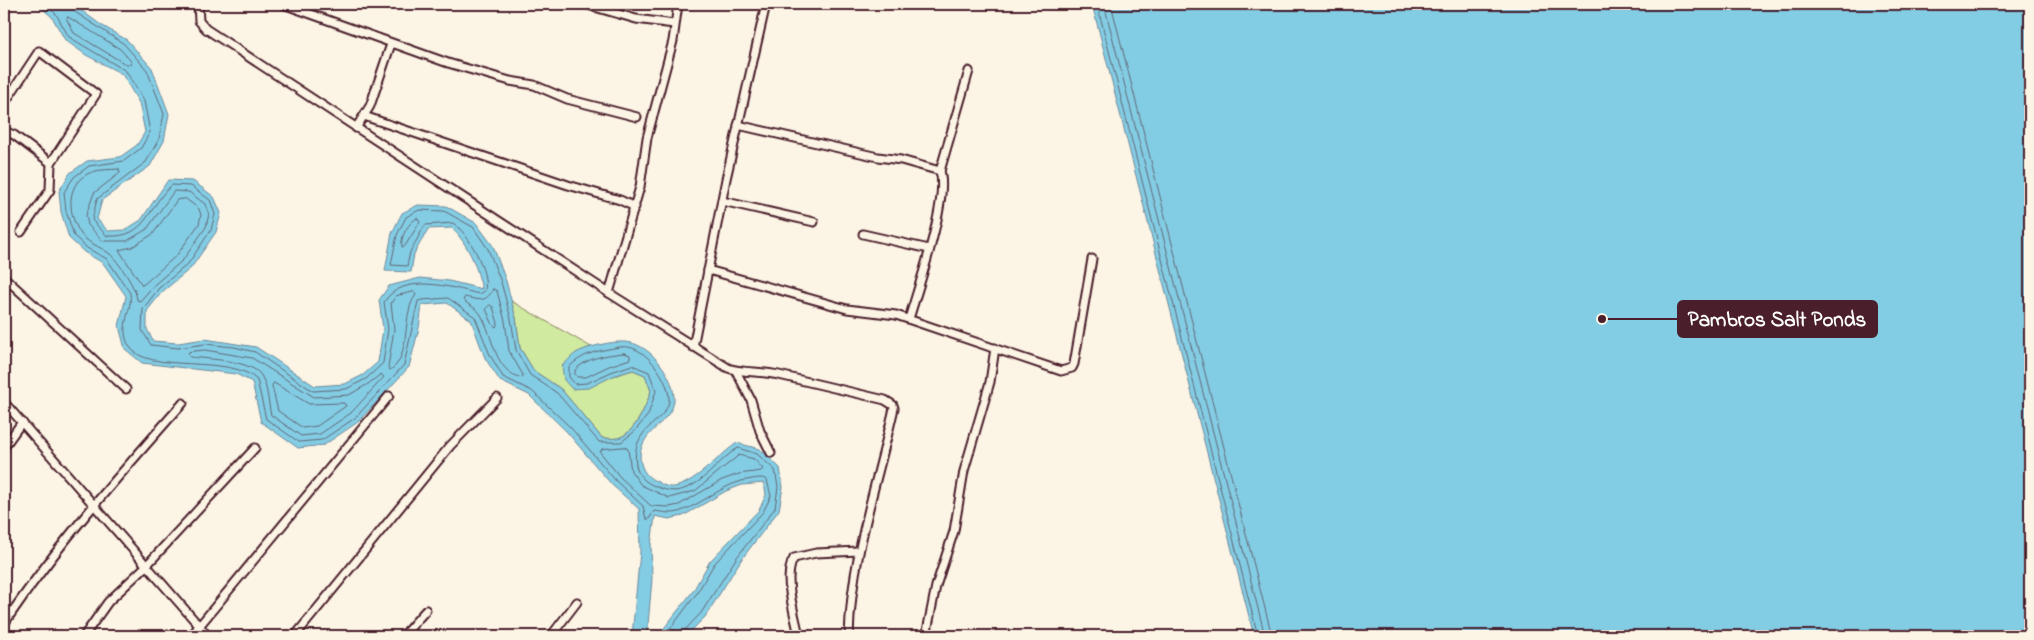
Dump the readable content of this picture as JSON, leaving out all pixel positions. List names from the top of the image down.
{
  "places": ["Pambros Salt Ponds"]
}
